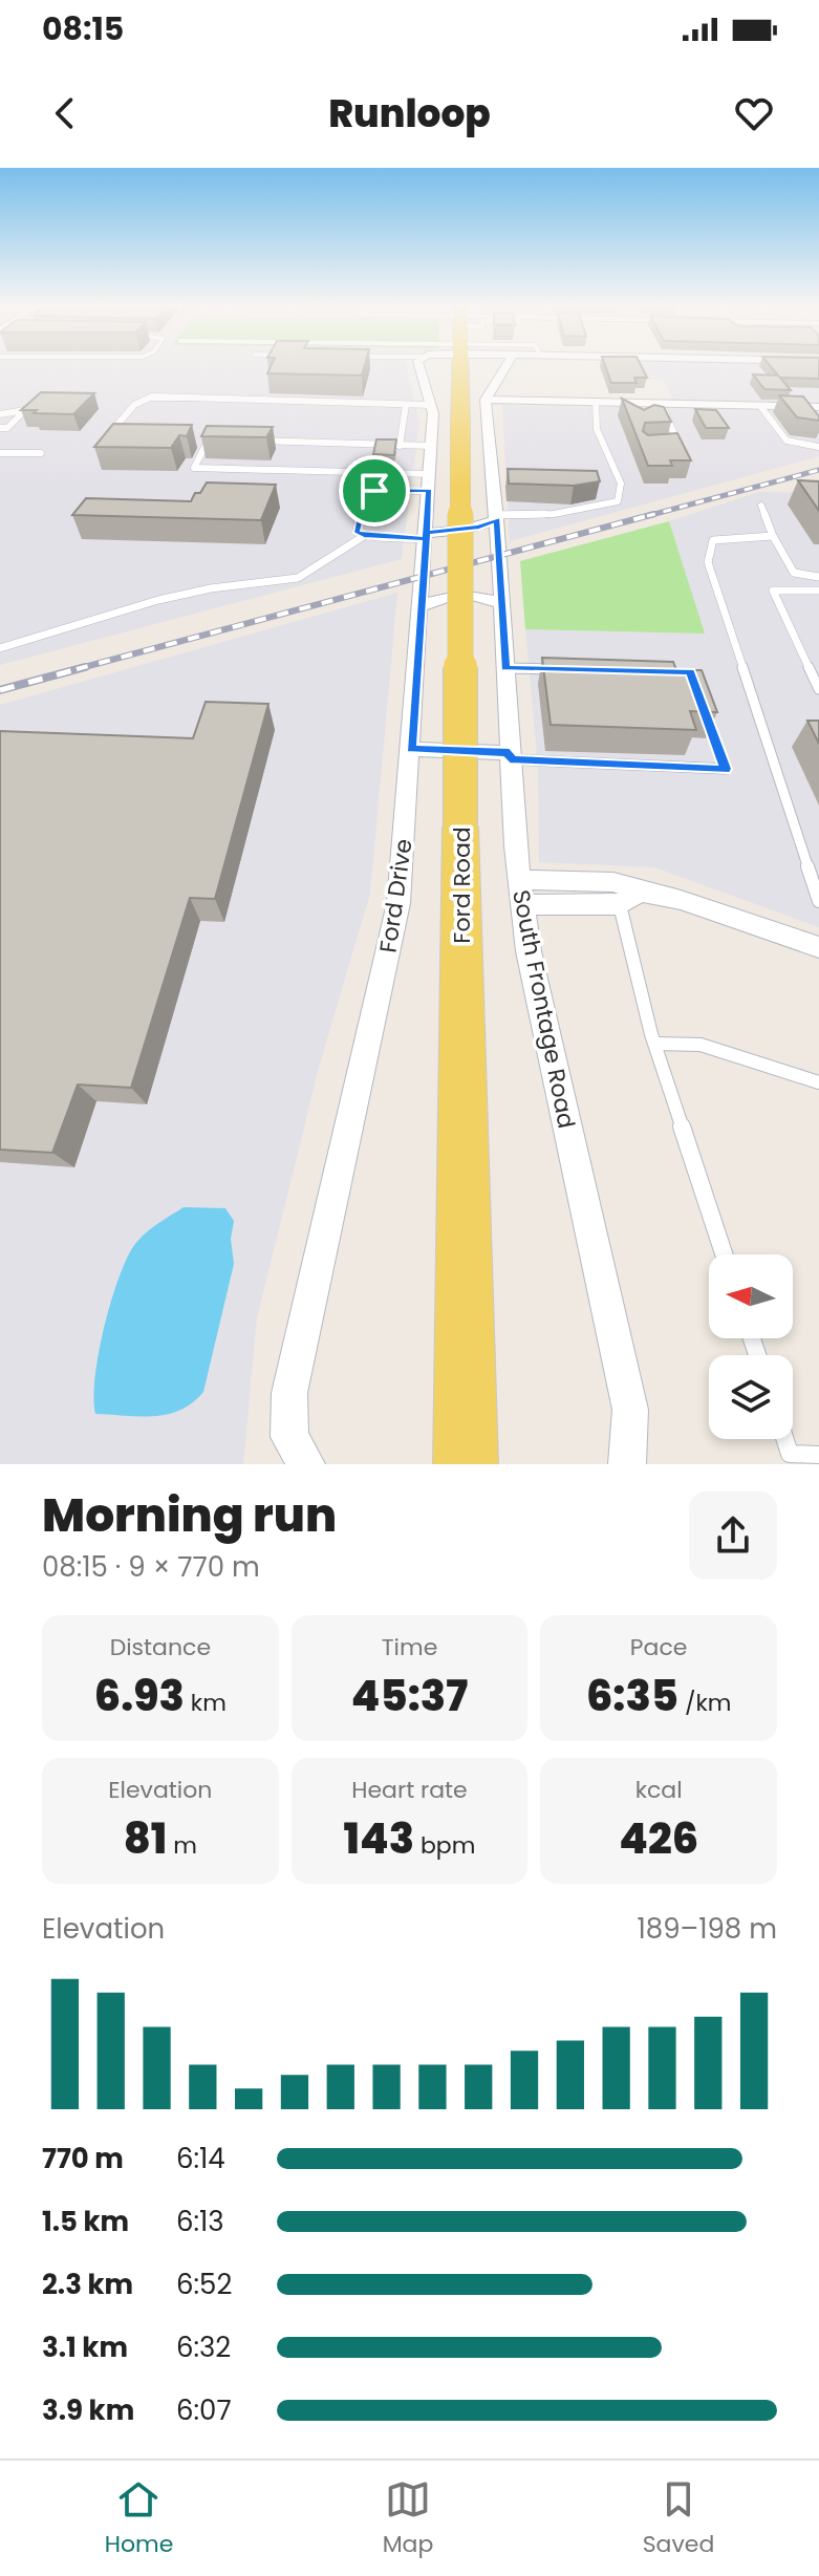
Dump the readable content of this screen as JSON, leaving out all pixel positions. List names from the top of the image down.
{
  "streets": {
    "main road": ["Ford Road"],
    "street": ["Ford Drive", "South Frontage Road"]
  },
  "north": "left",
  "page": {
    "status": "08:15",
    "header": "Runloop",
    "heading": ["Morning run", "08:15 · 9 × 770 m"],
    "stats": [
      ["Distance", "6.93 km"],
      ["Time", "45:37"],
      ["Pace", "6:35 /km"],
      ["Elevation", "81 m"],
      ["Heart rate", "143 bpm"],
      ["kcal", "426"]
    ],
    "chart": ["Elevation", "189–198 m"],
    "list": [
      {
        "name": "770 m",
        "note": "6:14"
      },
      {
        "name": "1.5 km",
        "note": "6:13"
      },
      {
        "name": "2.3 km",
        "note": "6:52"
      },
      {
        "name": "3.1 km",
        "note": "6:32"
      },
      {
        "name": "3.9 km",
        "note": "6:07"
      }
    ],
    "tabs": ["Home", "Map", "Saved"]
  }
}
